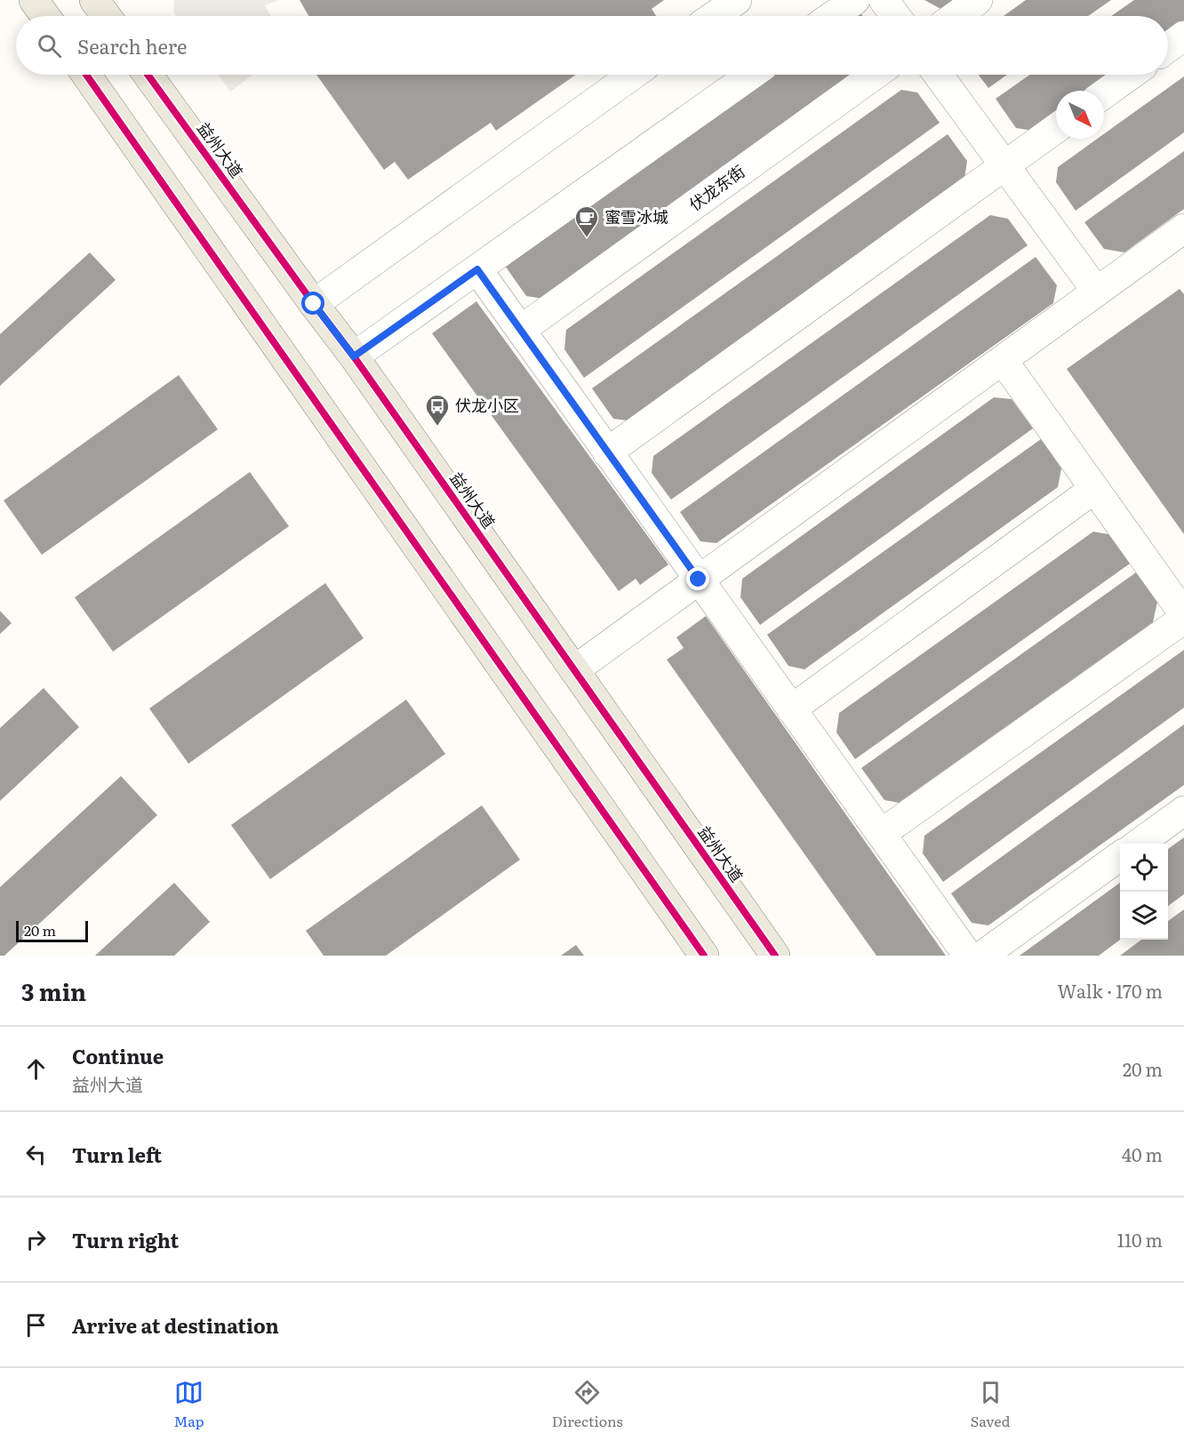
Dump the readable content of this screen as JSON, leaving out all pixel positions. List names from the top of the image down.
{
  "streets": {
    "main road": ["益州大道"],
    "lane": ["伏龙东街"]
  },
  "places": {
    "cafe": ["蜜雪冰城"],
    "bus stop": ["伏龙小区"]
  },
  "scale_bar": "20 m",
  "north": "bottom right",
  "page": {
    "search": "Search here",
    "scale": "20 m",
    "heading": ["3 min", "Walk · 170 m"],
    "list": [
      ["Continue", "益州大道", "20 m"],
      ["Turn left", "40 m"],
      ["Turn right", "110 m"],
      "Arrive at destination"
    ],
    "nav": ["Map", "Directions", "Saved"]
  }
}
